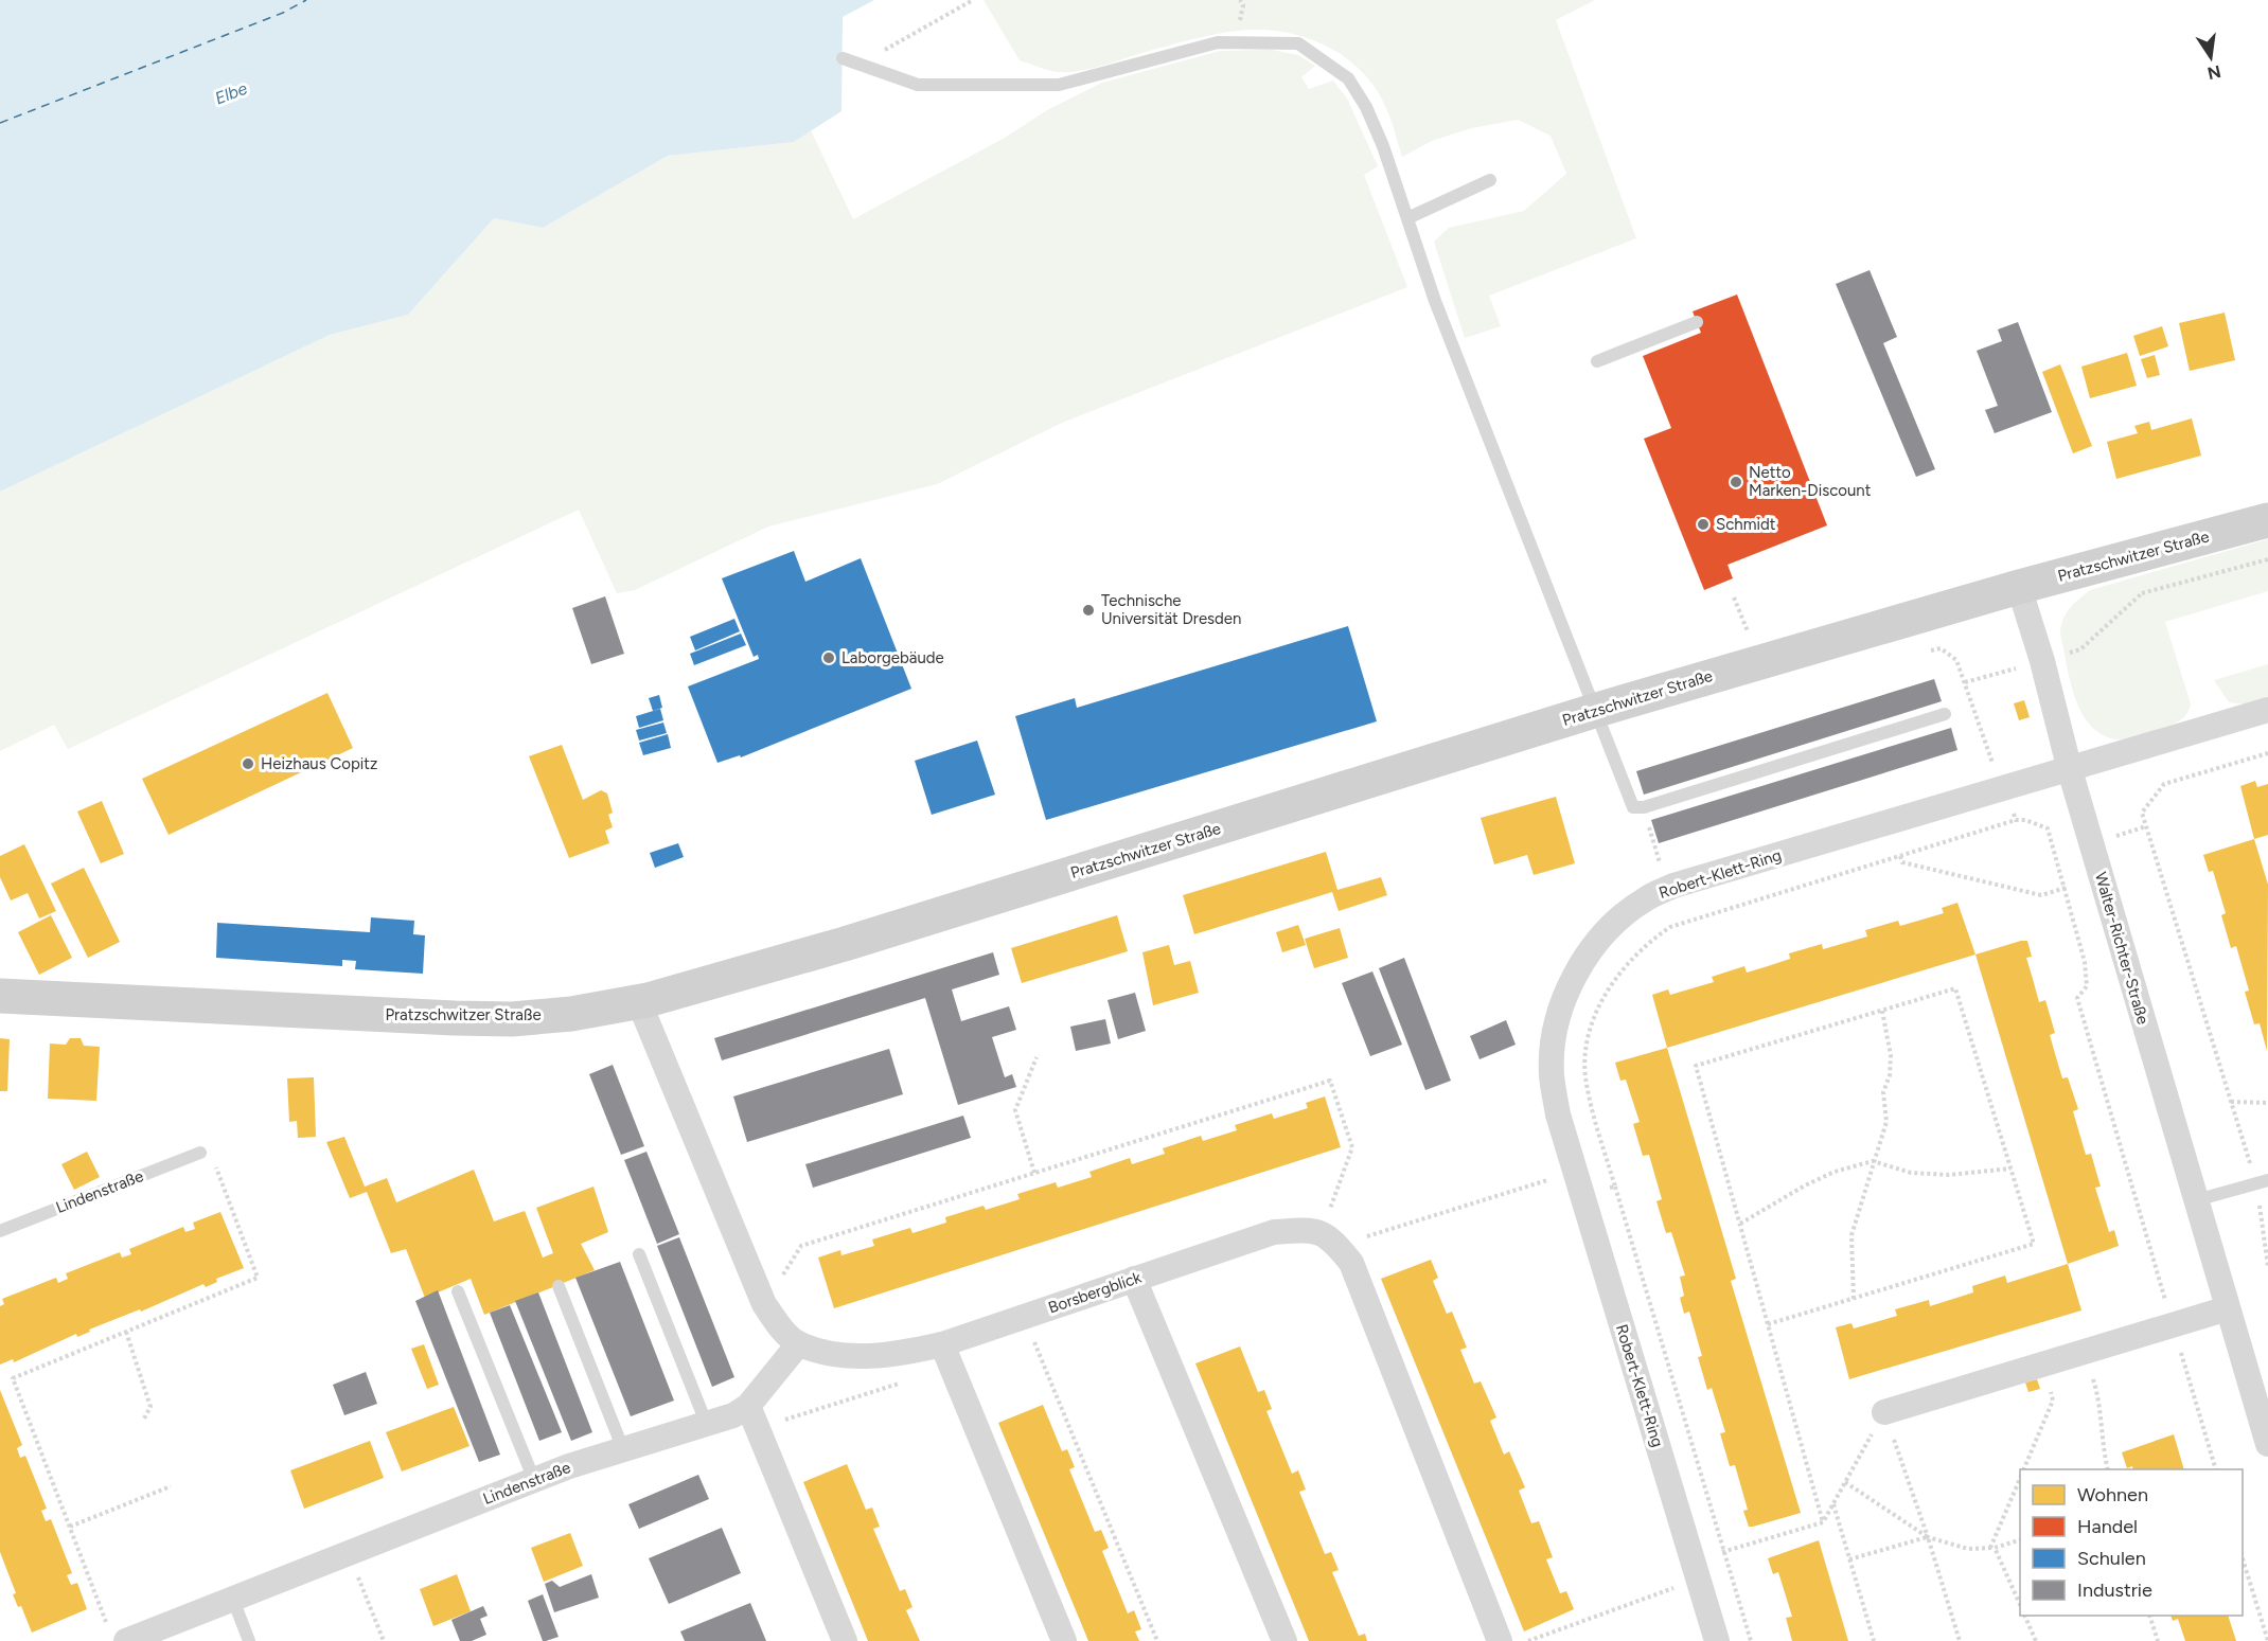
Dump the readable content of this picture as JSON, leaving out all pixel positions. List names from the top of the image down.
{
  "streets": {
    "street": [
      "Pratzschwitzer Straße",
      "Robert-Klett-Ring",
      "Walter-Richter-Straße",
      "Lindenstraße",
      "Borsbergblick"
    ]
  },
  "crossings": [
    ["Pratzschwitzer Straße", "Walter-Richter-Straße"],
    ["Robert-Klett-Ring", "Walter-Richter-Straße"],
    ["Lindenstraße", "Borsbergblick"]
  ],
  "water": ["Elbe"],
  "places": [
    "Netto Marken-Discount",
    "Schmidt",
    "Technische Universität Dresden",
    "Laborgebäude",
    "Heizhaus Copitz"
  ],
  "legend": [
    "Wohnen",
    "Handel",
    "Schulen",
    "Industrie"
  ],
  "north": "bottom"
}
